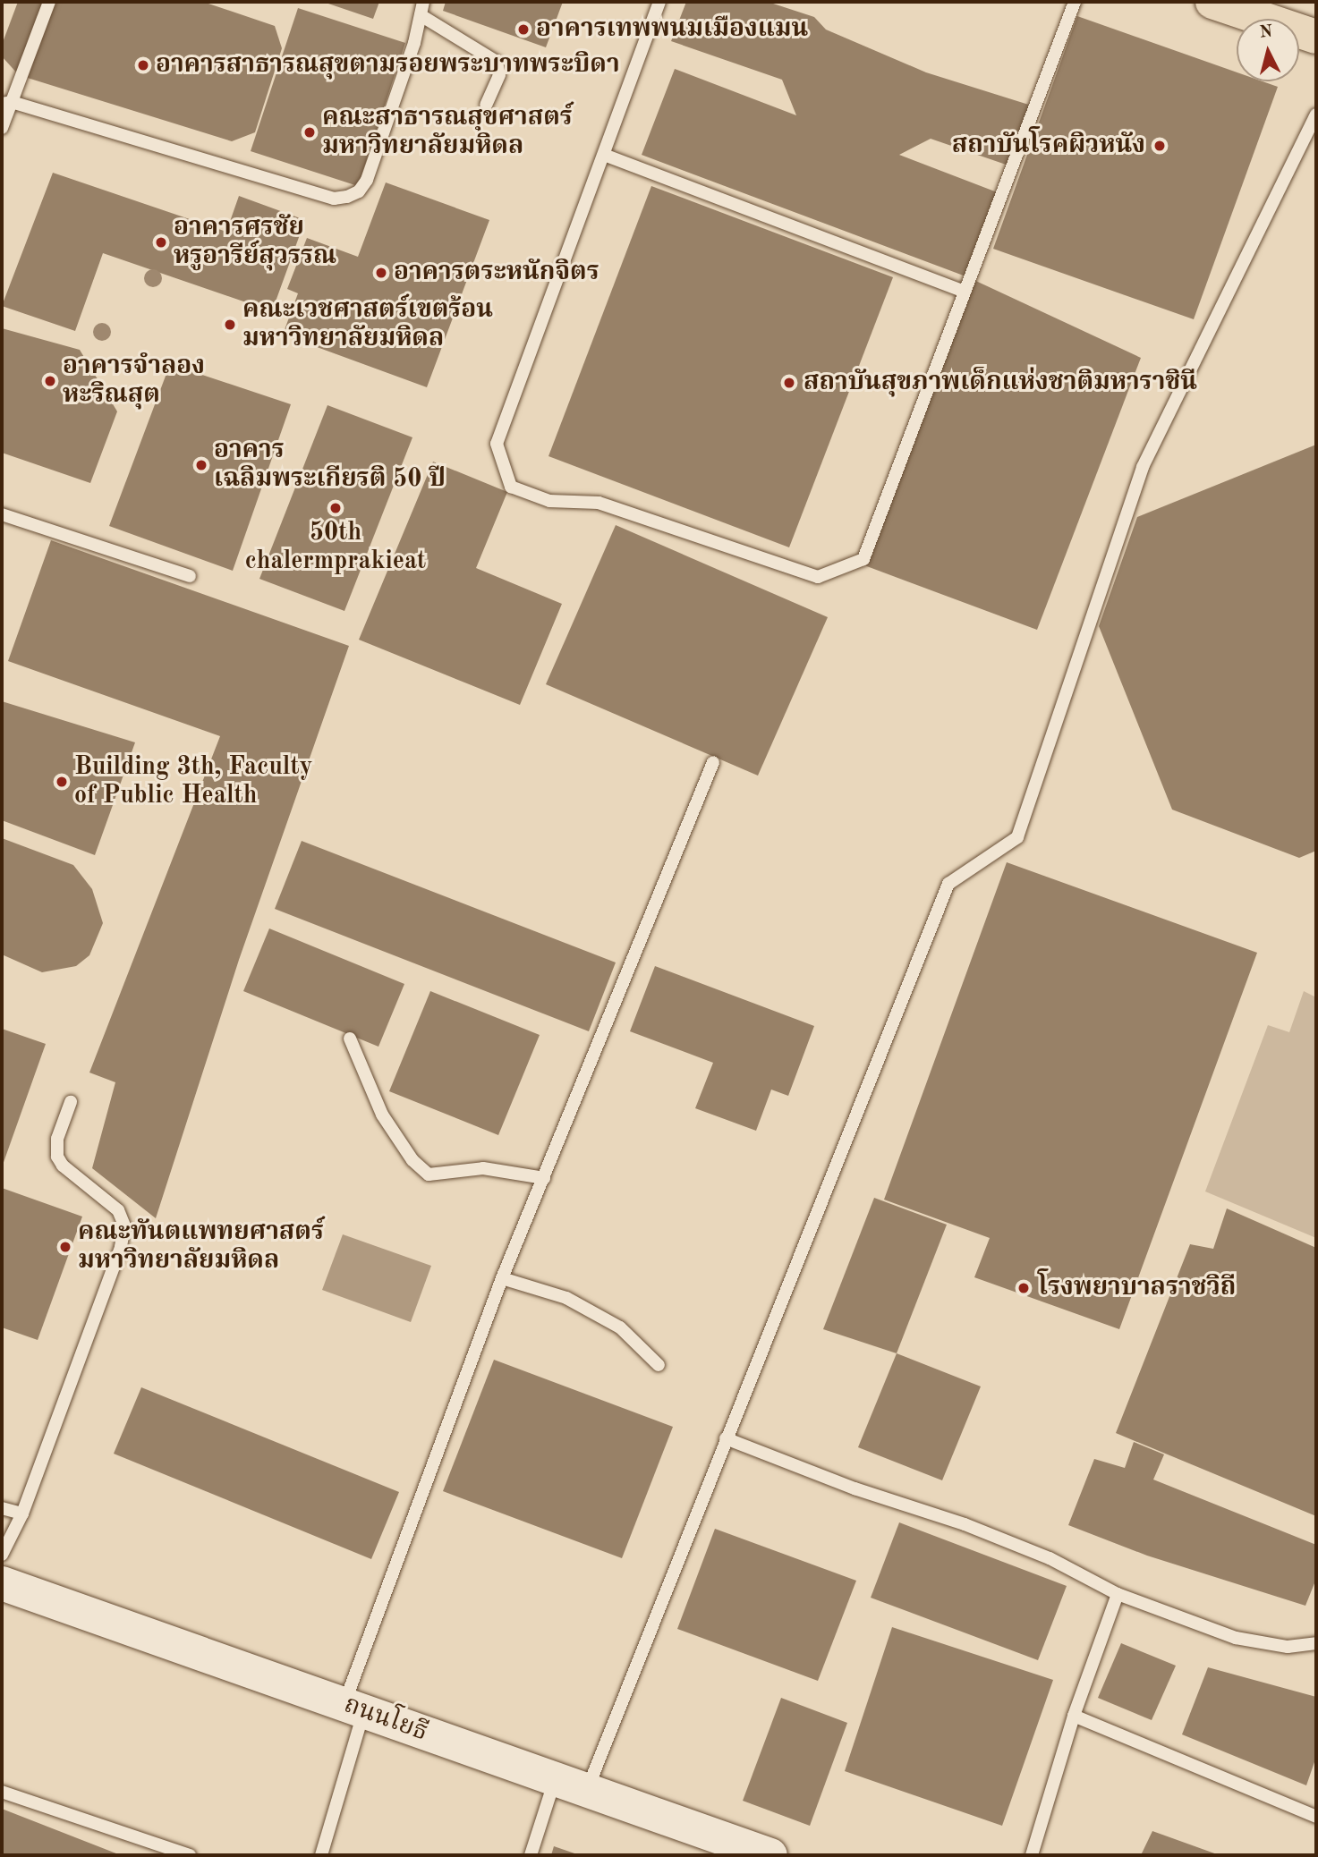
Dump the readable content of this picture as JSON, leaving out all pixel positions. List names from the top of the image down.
{
  "streets": {
    "street": ["ถนนโยธี"]
  },
  "places": [
    "อาคารเทพพนมเมืองแมน",
    "อาคารสาธารณสุขตามรอยพระบาทพระบิดา",
    "คณะสาธารณสุขศาสตร์ มหาวิทยาลัยมหิดล",
    "สถาบันโรคผิวหนัง",
    "อาคารศรชัย หรูอารีย์สุวรรณ",
    "อาคารตระหนักจิตร",
    "คณะเวชศาสตร์เขตร้อน มหาวิทยาลัยมหิดล",
    "อาคารจำลอง หะริณสุต",
    "สถาบันสุขภาพเด็กแห่งชาติมหาราชินี",
    "อาคาร เฉลิมพระเกียรติ 50 ปี",
    "50th chalermprakieat",
    "Building 3th, Faculty of Public Health",
    "คณะทันตแพทยศาสตร์ มหาวิทยาลัยมหิดล",
    "โรงพยาบาลราชวิถี"
  ],
  "north": "top"
}
